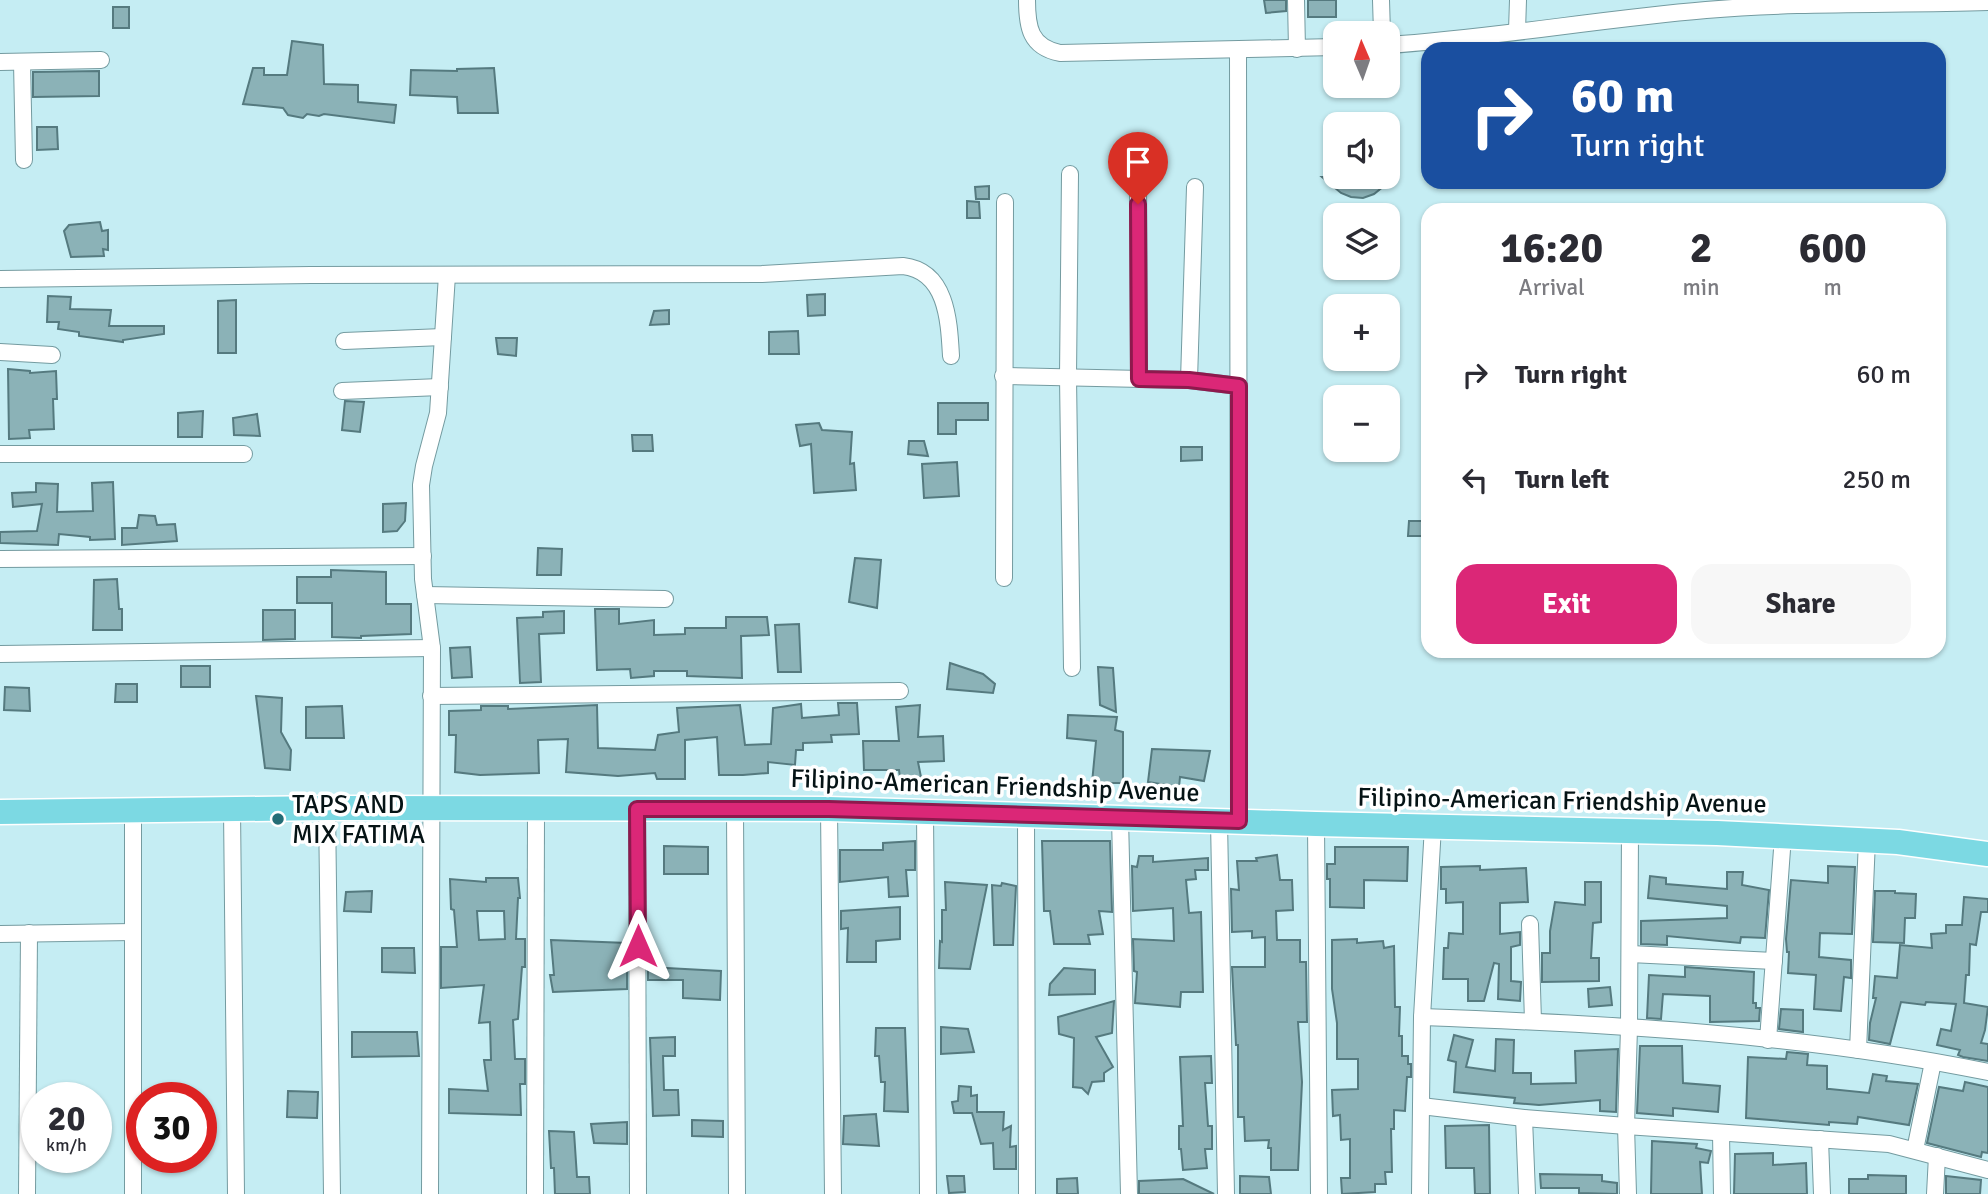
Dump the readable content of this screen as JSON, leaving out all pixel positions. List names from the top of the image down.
{
  "streets": {
    "main road": ["Filipino-American Friendship Avenue"]
  },
  "places": ["TAPS AND MIX FATIMA"],
  "north": "top",
  "page": {
    "map_buttons": ["+", "−"],
    "turn": ["60 m", "Turn right"],
    "eta": [
      "16:20",
      "Arrival",
      "2",
      "min",
      "600",
      "m"
    ],
    "list": [
      {
        "name": "Turn right",
        "value": "60 m"
      },
      {
        "name": "Turn left",
        "value": "250 m"
      }
    ],
    "buttons": ["Exit", "Share"],
    "speed": "20 km/h",
    "limit": "30"
  }
}
